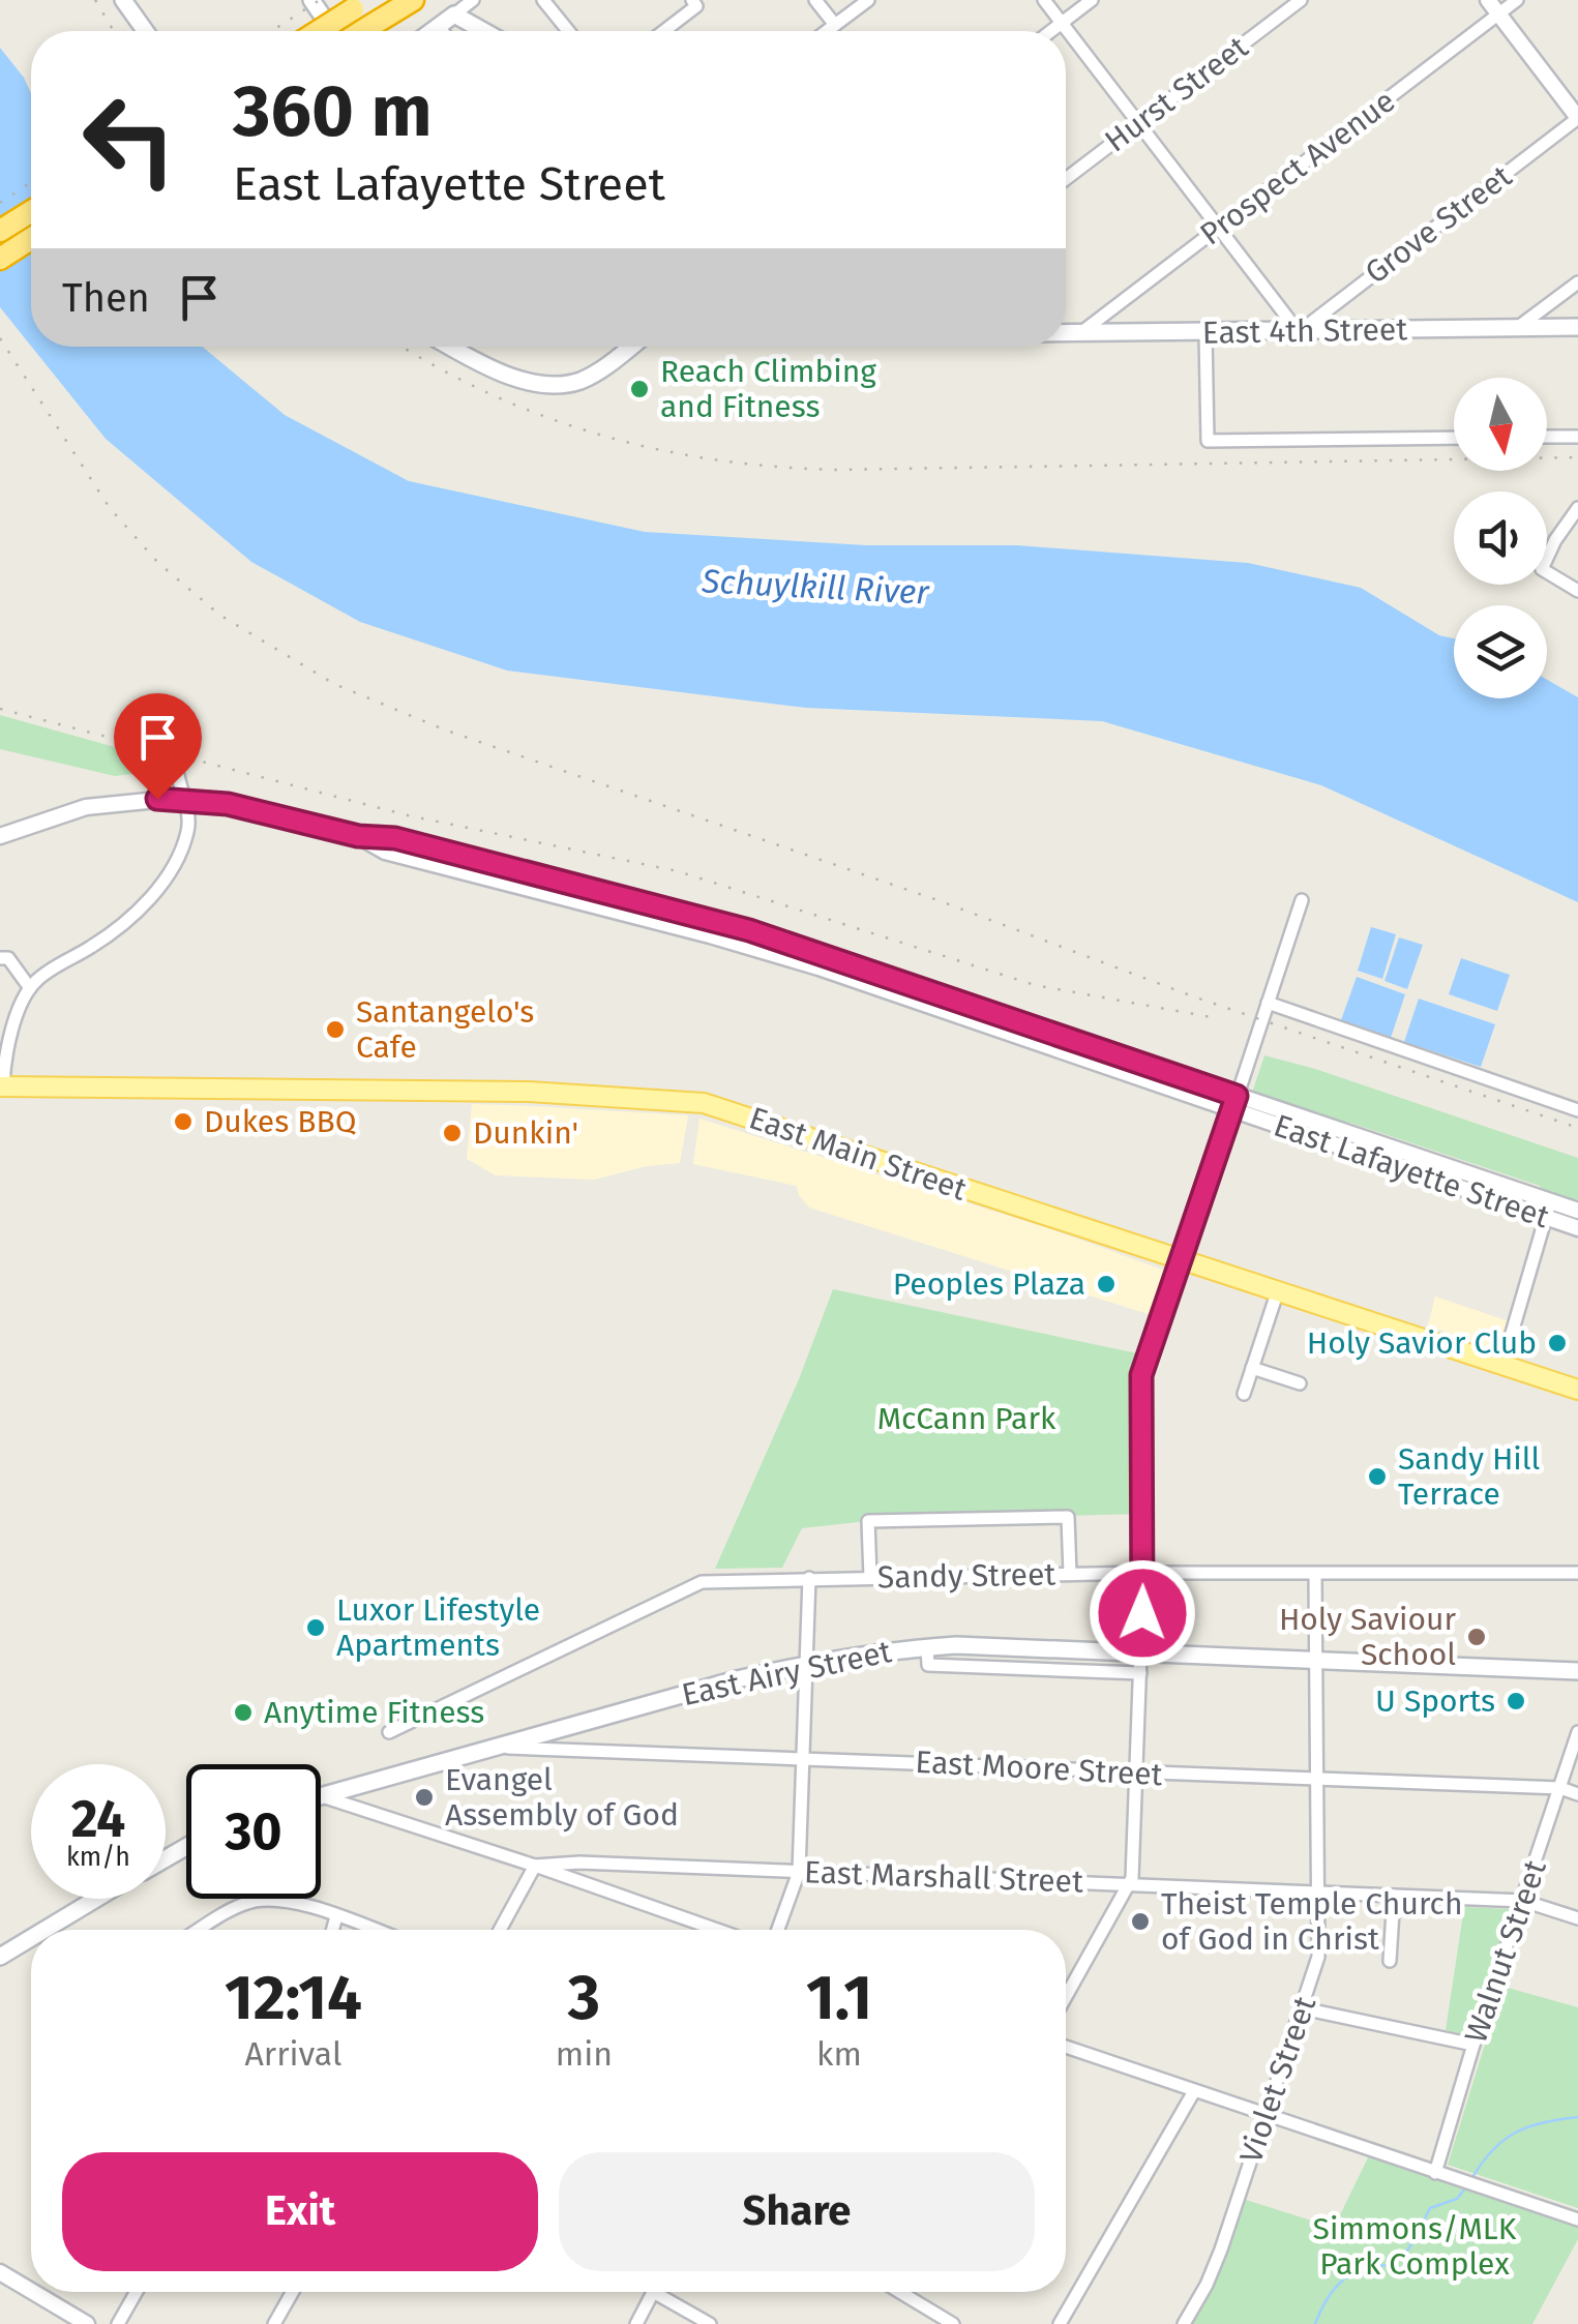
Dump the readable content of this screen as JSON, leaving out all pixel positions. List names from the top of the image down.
{
  "streets": {
    "main road": ["East 4th Street", "East Main Street", "East Airy Street"],
    "street": [
      "Hurst Street",
      "Prospect Avenue",
      "Grove Street",
      "East Lafayette Street",
      "Sandy Street",
      "East Moore Street",
      "East Marshall Street",
      "Walnut Street",
      "Violet Street"
    ]
  },
  "crossings": [
    ["Prospect Avenue", "East 4th Street"],
    ["Grove Street", "East 4th Street"],
    ["Sandy Street", "Violet Street"],
    ["East Airy Street", "East Moore Street"],
    ["East Airy Street", "Violet Street"],
    ["East Moore Street", "Walnut Street"],
    ["East Moore Street", "Violet Street"],
    ["East Marshall Street", "Walnut Street"],
    ["East Marshall Street", "Violet Street"]
  ],
  "water": ["Schuylkill River"],
  "parks": ["McCann Park", "Simmons/MLK Park Complex"],
  "places": [
    "Reach Climbing and Fitness",
    "Santangelo's Cafe",
    "Dukes BBQ",
    "Dunkin'",
    "Peoples Plaza",
    "Holy Savior Club",
    "Sandy Hill Terrace",
    "Luxor Lifestyle Apartments",
    "Holy Saviour School",
    "U Sports",
    "Anytime Fitness",
    "Evangel Assembly of God",
    "Theist Temple Church of God in Christ"
  ],
  "north": "bottom",
  "page": {
    "turn": ["360 m", "East Lafayette Street"],
    "then": "Then",
    "speed": "24 km/h",
    "limit": "30",
    "eta": [
      "12:14",
      "Arrival",
      "3",
      "min",
      "1.1",
      "km"
    ],
    "buttons": ["Exit", "Share"]
  }
}
